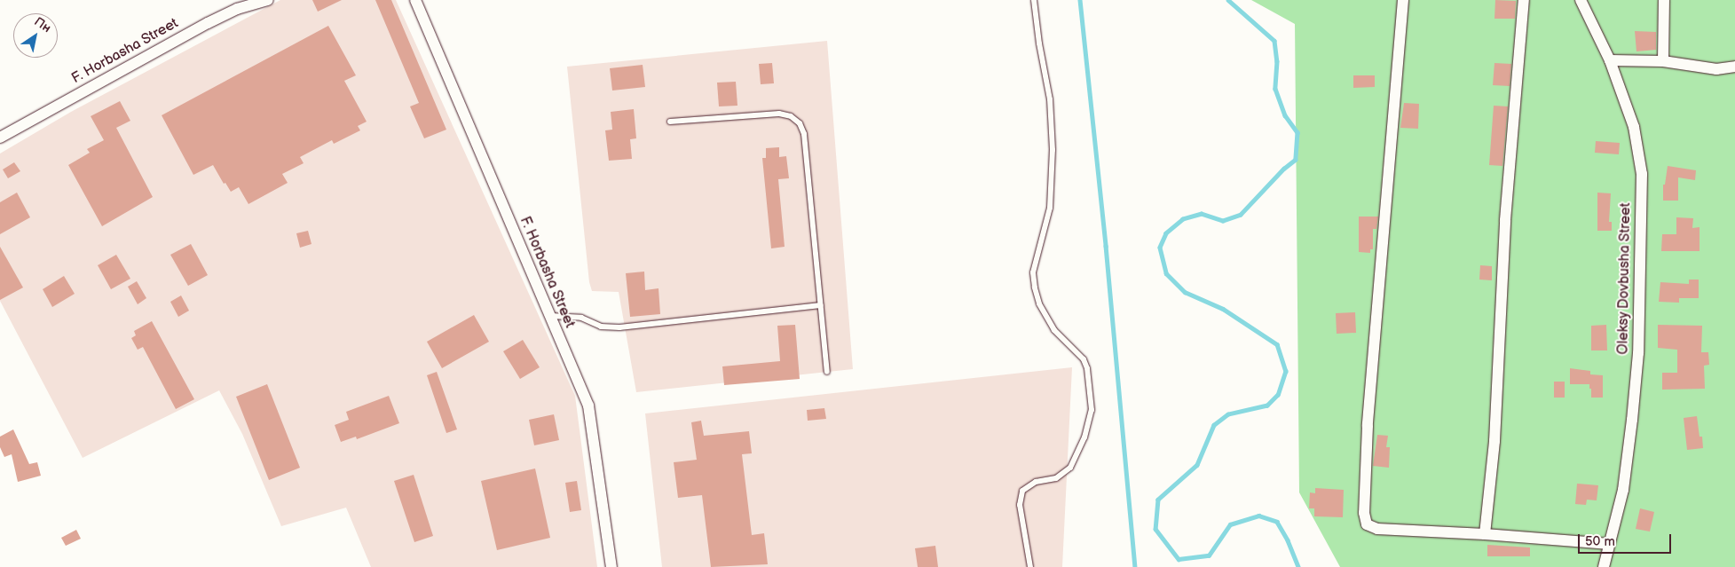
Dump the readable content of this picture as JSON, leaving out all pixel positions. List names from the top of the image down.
{
  "streets": {
    "street": ["F. Horbasha Street", "Oleksy Dovbusha Street"]
  },
  "scale_bar": "50 m",
  "north": "top right"
}
